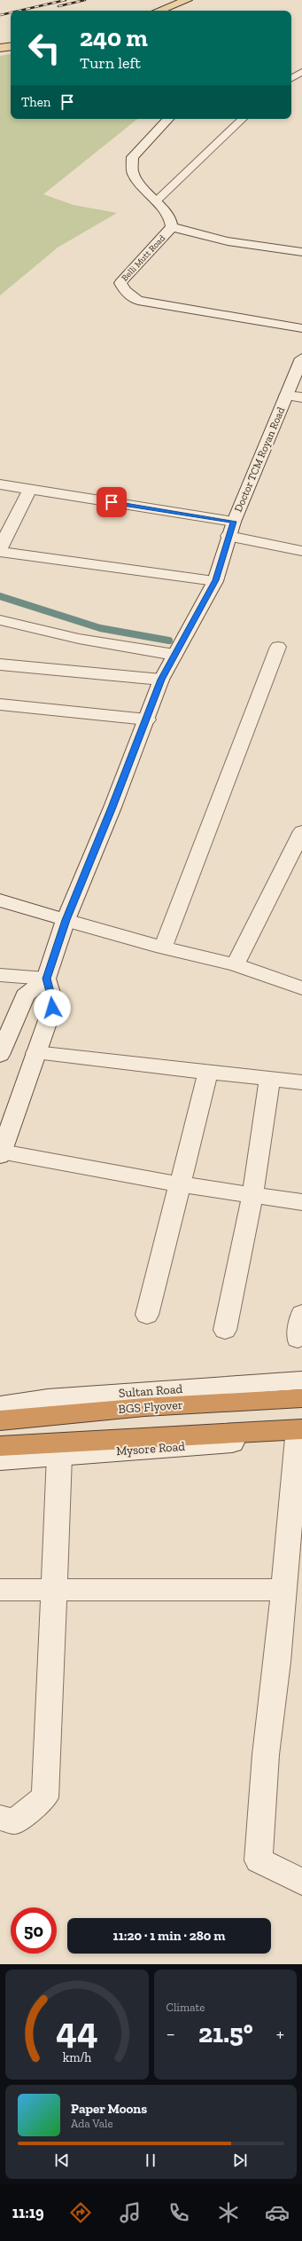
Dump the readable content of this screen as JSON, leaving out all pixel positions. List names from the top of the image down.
{
  "streets": {
    "highway": ["BGS Flyover"],
    "street": [
      "Belli Mutt Road",
      "Doctor TCM Royan Road",
      "Sultan Road",
      "Mysore Road"
    ]
  },
  "page": {
    "turn": ["240 m", "Turn left"],
    "then": "Then",
    "limit": "50",
    "trip": "11:20 · 1 min · 280 m",
    "tile": "Climate",
    "heat": ["−", "21.5°", "+"],
    "song": ["Paper Moons", "Ada Vale"],
    "tabs": "11:19",
    "gauge": ["44", "km/h"]
  }
}
